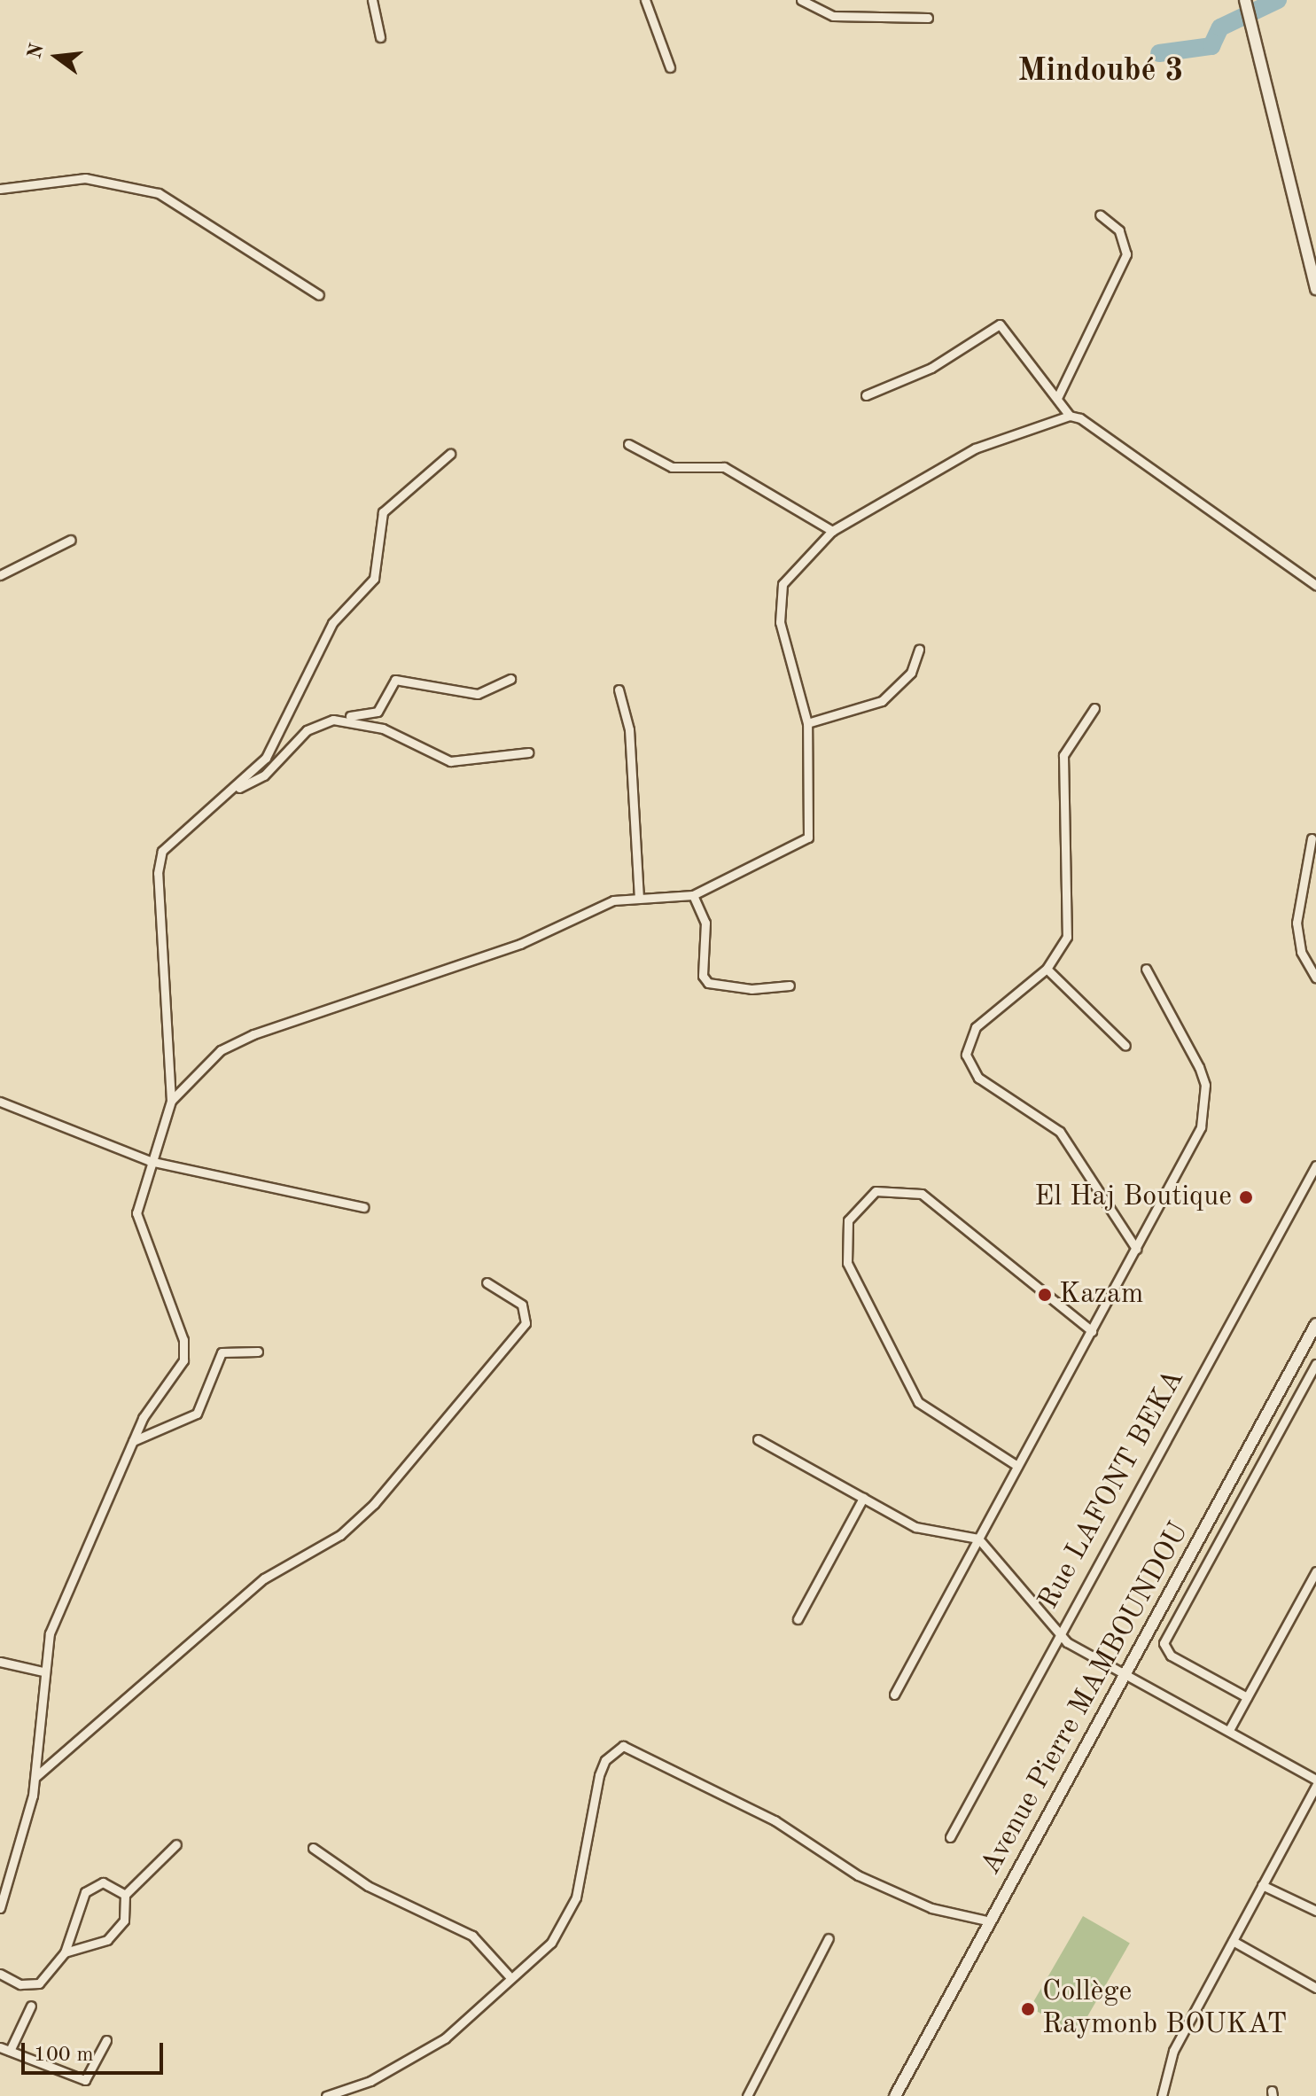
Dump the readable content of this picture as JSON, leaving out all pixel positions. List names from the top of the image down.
{
  "streets": {
    "street": ["Rue LAFONT BEKA", "Avenue Pierre MAMBOUNDOU"]
  },
  "districts": ["Mindoubé 3"],
  "places": ["El Haj Boutique", "Kazam", "Collège Raymonb BOUKAT"],
  "scale_bar": "100 m",
  "north": "left"
}
